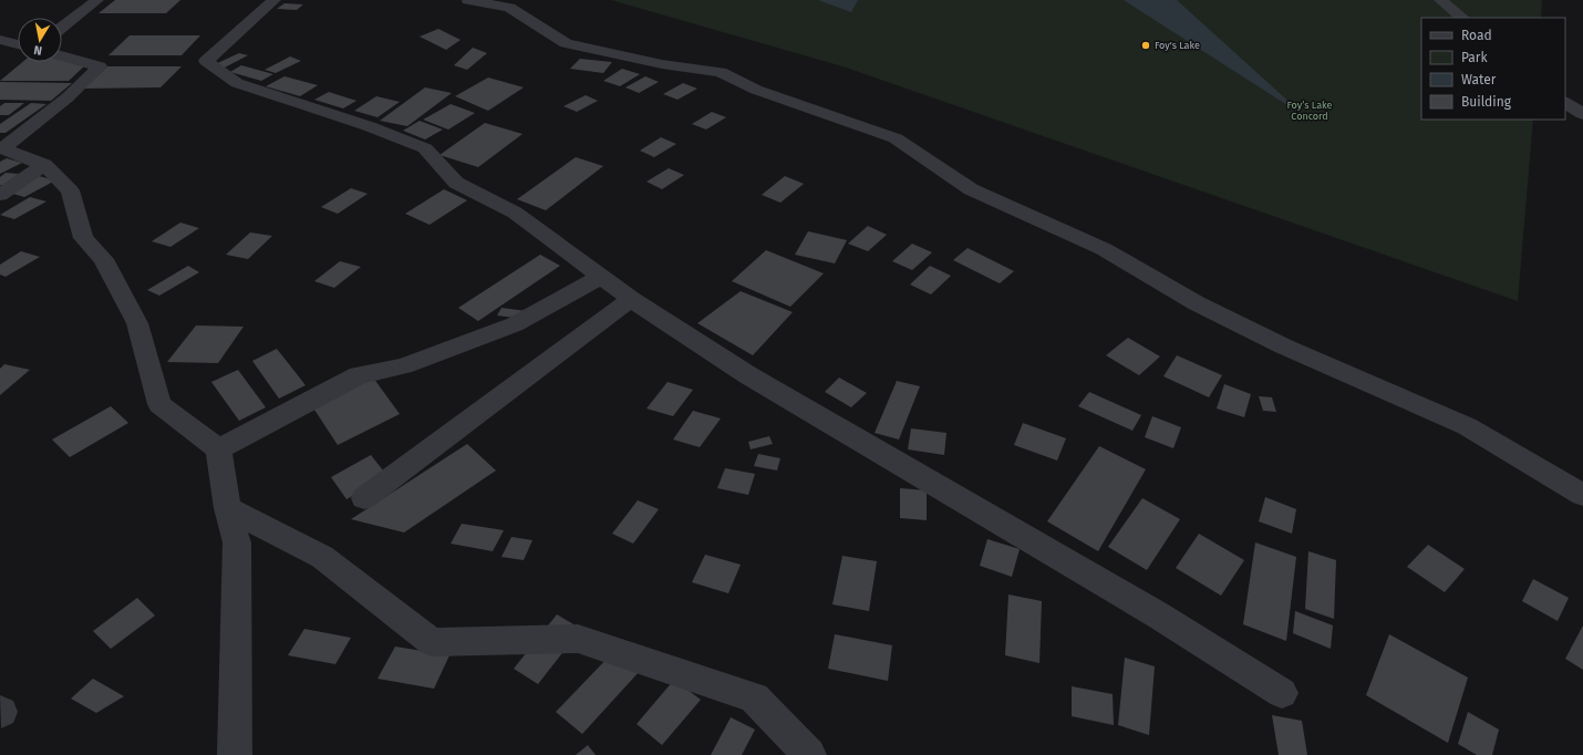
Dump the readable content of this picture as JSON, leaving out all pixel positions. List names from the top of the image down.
{
  "parks": ["Foy’s Lake Concord"],
  "places": ["Foy's Lake"],
  "legend": [
    "Road",
    "Park",
    "Water",
    "Building"
  ],
  "north": "bottom"
}
